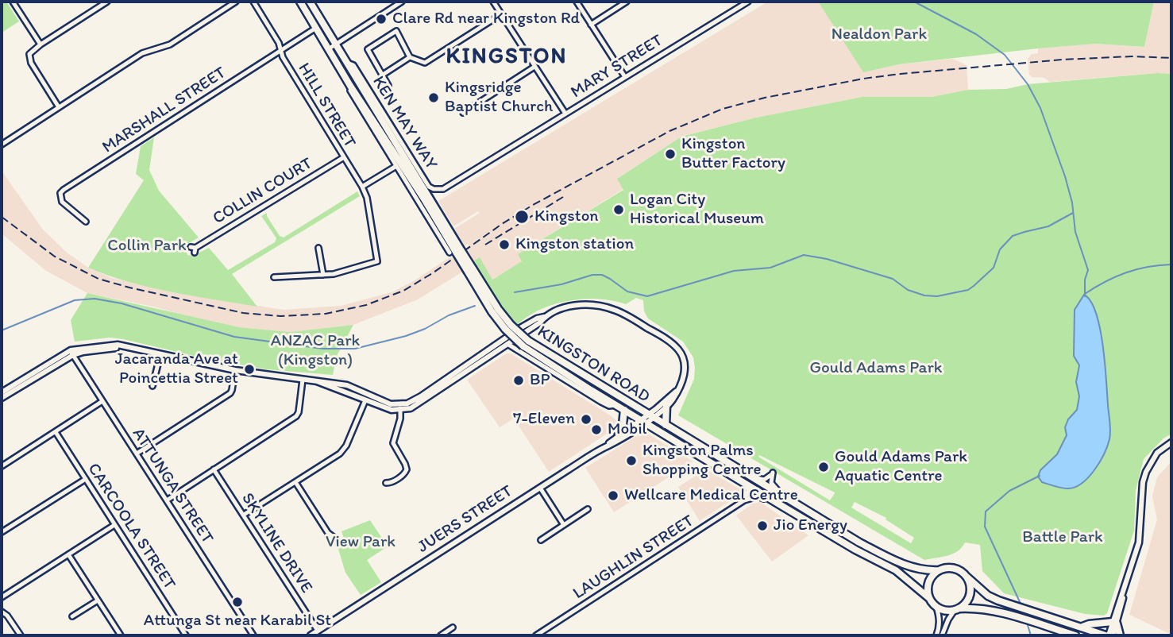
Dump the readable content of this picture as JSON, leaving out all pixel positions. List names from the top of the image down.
{
  "streets": {
    "main road": ["KINGSTON ROAD"],
    "street": [
      "MARY STREET",
      "HILL STREET",
      "MARSHALL STREET",
      "KEN MAY WAY",
      "COLLIN COURT",
      "ATTUNGA STREET",
      "JUERS STREET",
      "CARCOOLA STREET",
      "SKYLINE DRIVE",
      "LAUGHLIN STREET"
    ]
  },
  "crossings": [
    ["MARY STREET", "KEN MAY WAY"],
    ["HILL STREET", "MARSHALL STREET"],
    ["HILL STREET", "COLLIN COURT"],
    ["MARSHALL STREET", "KINGSTON ROAD"],
    ["KEN MAY WAY", "KINGSTON ROAD"],
    ["KINGSTON ROAD", "JUERS STREET"],
    ["JUERS STREET", "SKYLINE DRIVE"]
  ],
  "districts": ["KINGSTON"],
  "parks": [
    "Nealdon Park",
    "Collin Park",
    "ANZAC Park (Kingston)",
    "Gould Adams Park",
    "Battle Park",
    "View Park"
  ],
  "places": [
    "Clare Rd near Kingston Rd",
    "Kingsridge Baptist Church",
    "Kingston Butter Factory",
    "Logan City Historical Museum",
    "Kingston",
    "Kingston station",
    "Jacaranda Ave at Poincettia Street",
    "BP",
    "7-Eleven",
    "Mobil",
    "Kingston Palms Shopping Centre",
    "Gould Adams Park Aquatic Centre",
    "Wellcare Medical Centre",
    "Jio Energy",
    "Attunga St near Karabil St"
  ]
}
